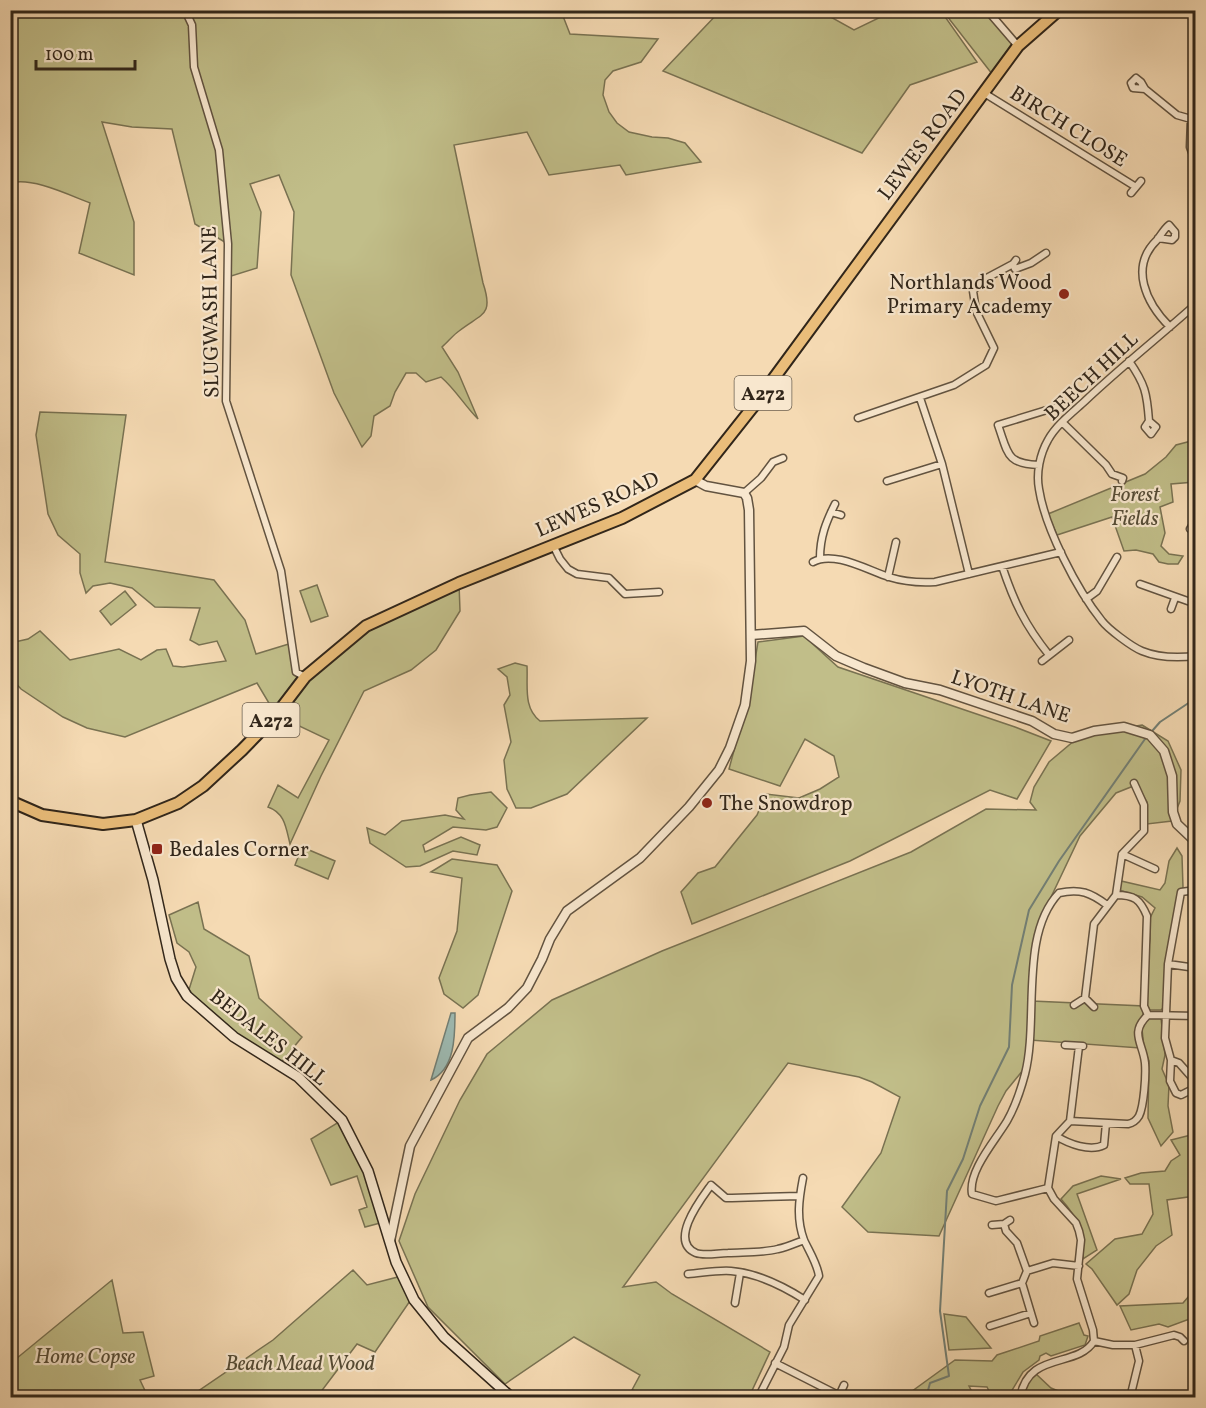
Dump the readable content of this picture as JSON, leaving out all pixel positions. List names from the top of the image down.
{
  "streets": {
    "highway": ["LEWES ROAD", "A272"],
    "main road": ["BEDALES HILL"],
    "street": [
      "BIRCH CLOSE",
      "SLUGWASH LANE",
      "BEECH HILL",
      "LYOTH LANE"
    ]
  },
  "crossings": [
    ["BIRCH CLOSE", "LEWES ROAD"],
    ["LEWES ROAD", "SLUGWASH LANE"],
    ["LEWES ROAD", "BEDALES HILL"]
  ],
  "parks": ["Forest Fields", "Home Copse", "Beach Mead Wood"],
  "places": {
    "other": ["Northlands Wood Primary Academy", "The Snowdrop"],
    "transit": ["Bedales Corner"]
  },
  "scale_bar": "100 m"
}
